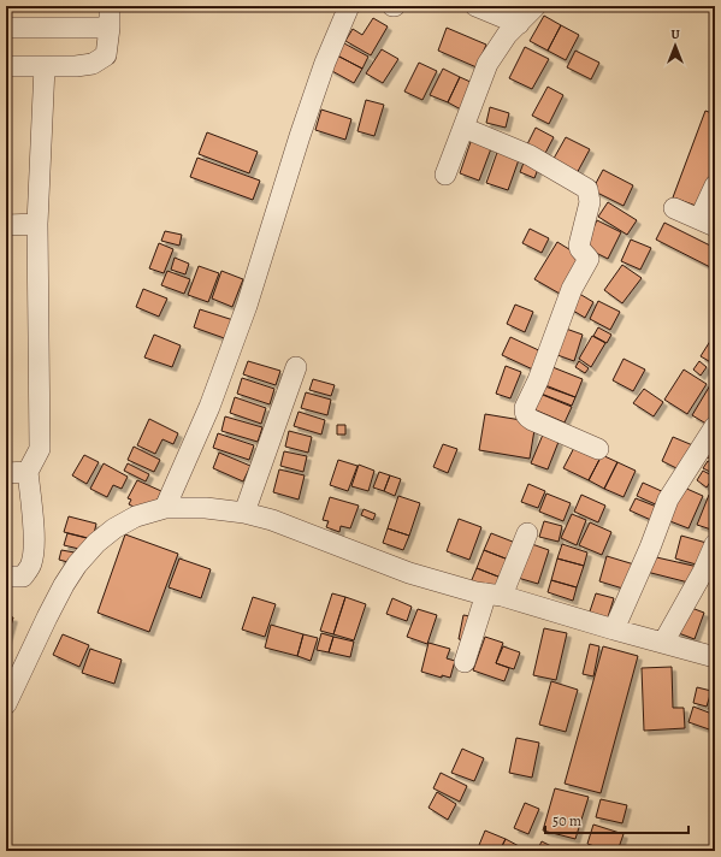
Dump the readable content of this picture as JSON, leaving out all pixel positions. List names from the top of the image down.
{
  "scale_bar": "50 m",
  "north": "top"
}
